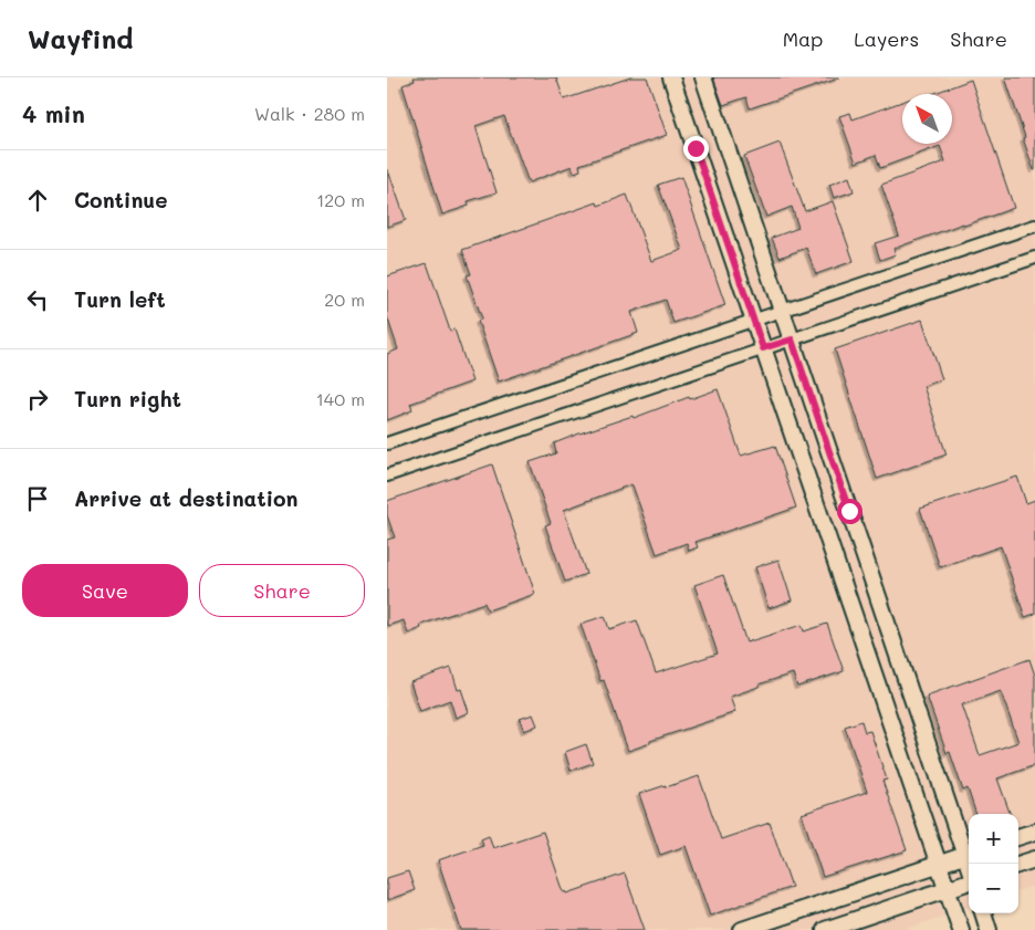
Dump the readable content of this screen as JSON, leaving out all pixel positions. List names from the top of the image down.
{
  "north": "top left",
  "page": {
    "header": "Wayfind",
    "nav": ["Map", "Layers", "Share"],
    "heading": ["4 min", "Walk · 280 m"],
    "list": [
      ["Continue", "120 m"],
      ["Turn left", "20 m"],
      ["Turn right", "140 m"],
      "Arrive at destination"
    ],
    "buttons": ["Save", "Share"],
    "map_buttons": ["+", "−"]
  }
}
